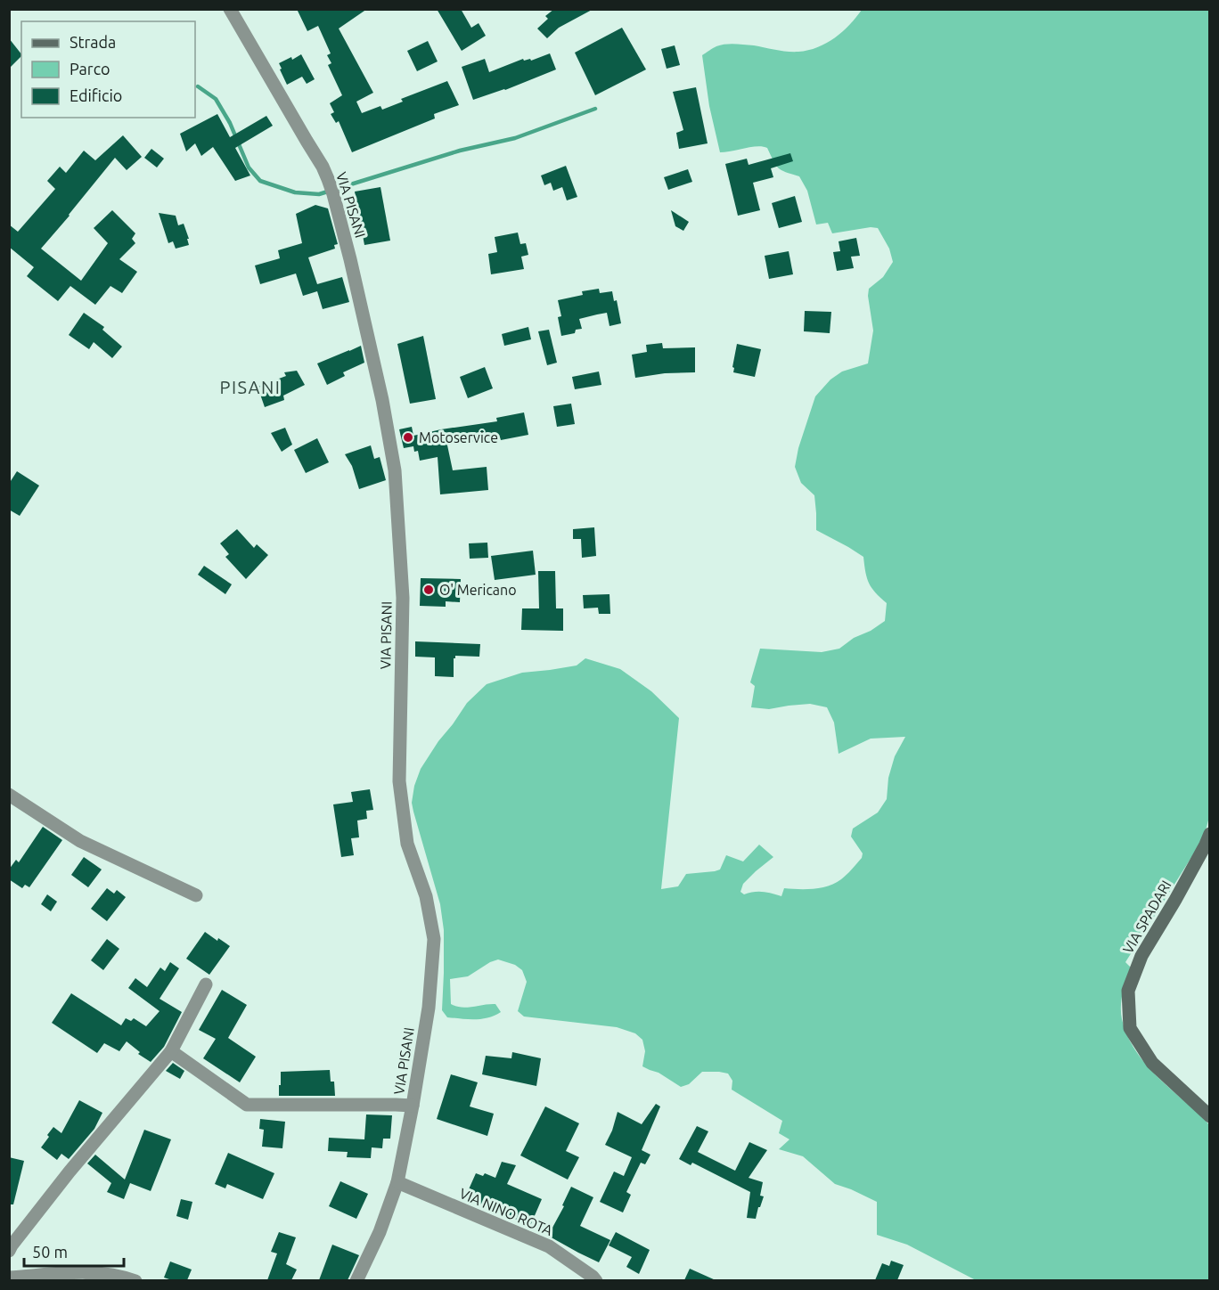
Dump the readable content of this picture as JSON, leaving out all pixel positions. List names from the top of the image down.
{
  "streets": {
    "street": ["VIA PISANI", "VIA SPADARI", "VIA NINO ROTA"]
  },
  "crossings": [
    ["VIA PISANI", "VIA NINO ROTA"]
  ],
  "districts": ["PISANI"],
  "places": ["Motoservice", "O' Mericano"],
  "legend": ["Strada", "Parco", "Edificio"],
  "scale_bar": "50 m"
}
